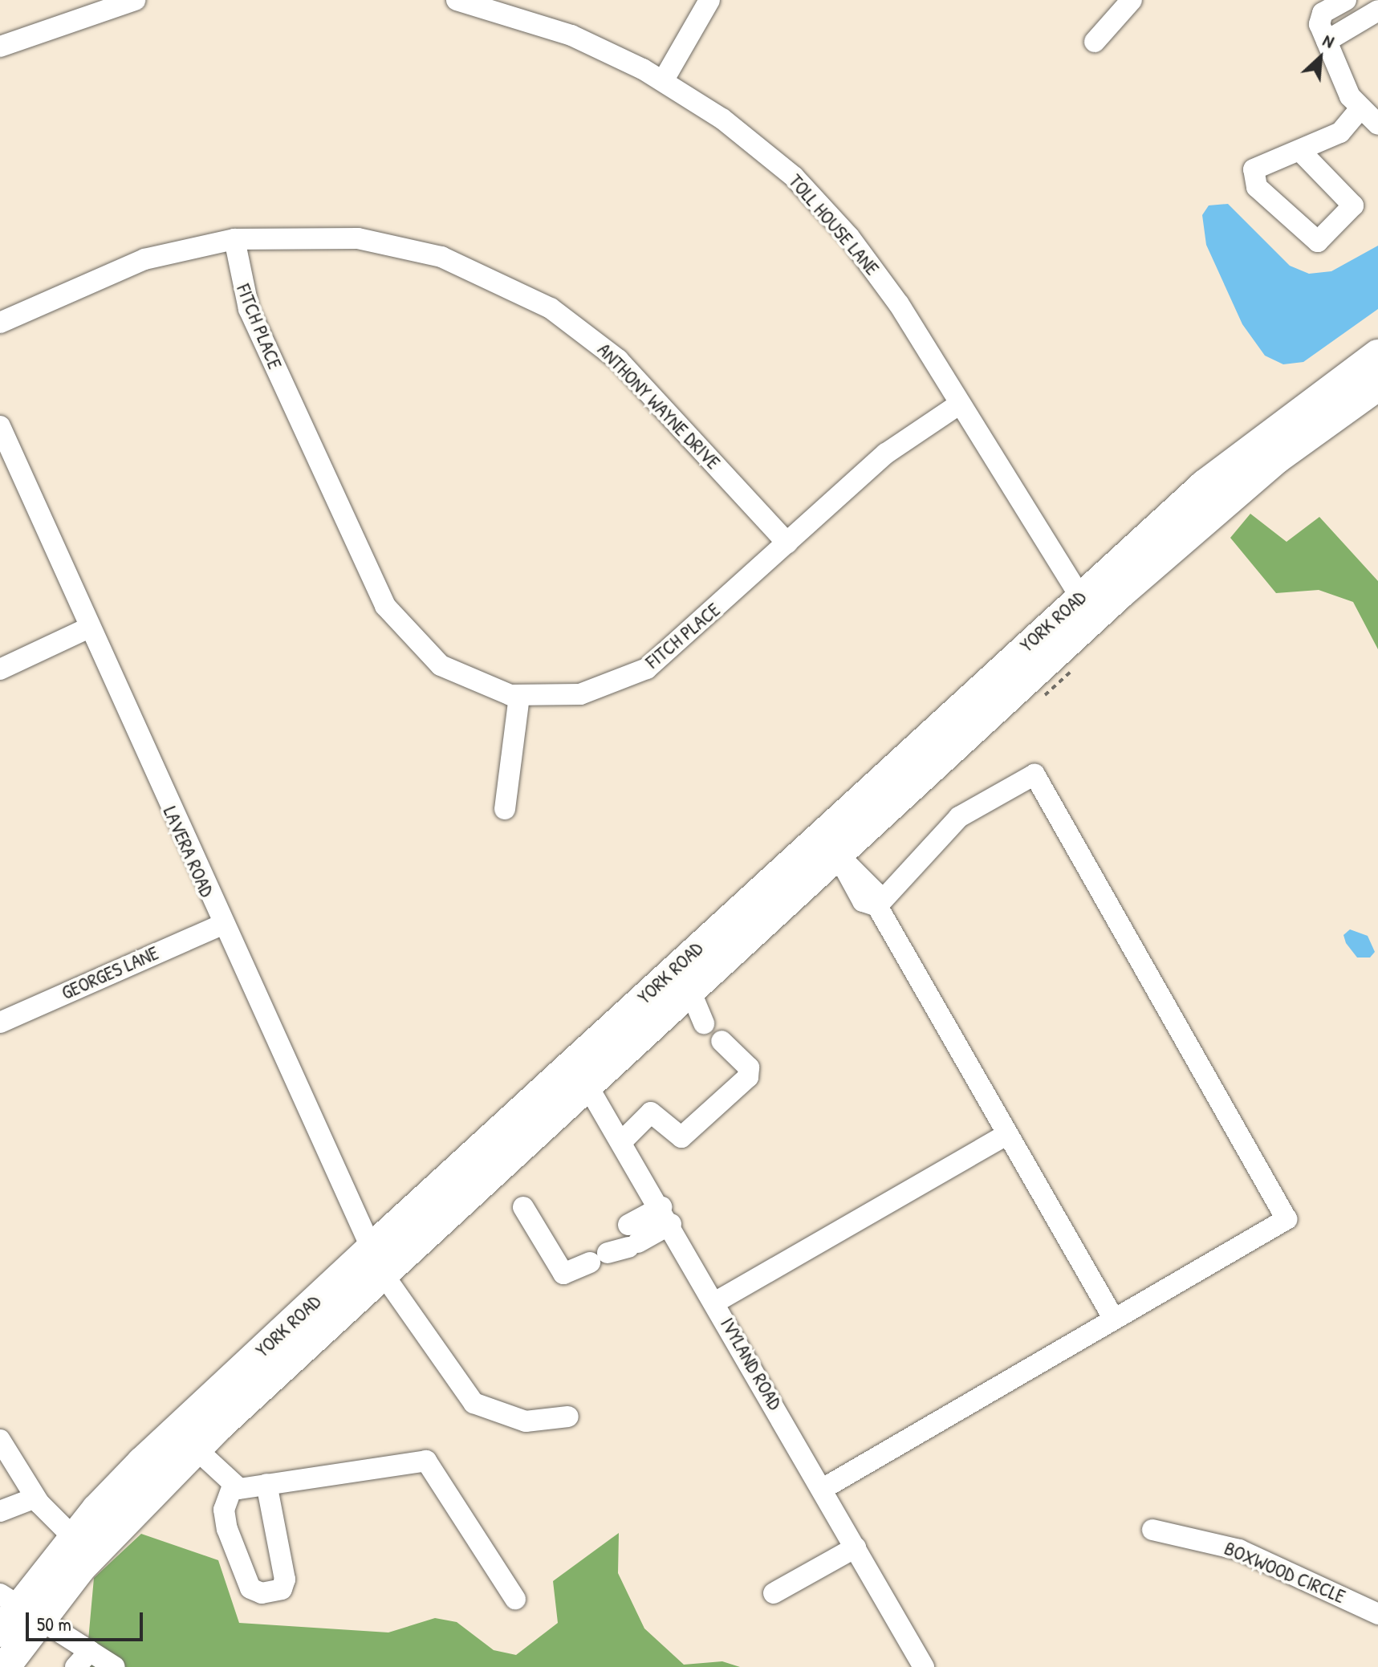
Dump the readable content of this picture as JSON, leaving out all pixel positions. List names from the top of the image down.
{
  "streets": {
    "highway": ["YORK ROAD"],
    "street": [
      "TOLL HOUSE LANE",
      "FITCH PLACE",
      "ANTHONY WAYNE DRIVE",
      "LAVERA ROAD",
      "GEORGES LANE",
      "IVYLAND ROAD",
      "BOXWOOD CIRCLE"
    ]
  },
  "crossings": [
    ["TOLL HOUSE LANE", "FITCH PLACE"],
    ["TOLL HOUSE LANE", "YORK ROAD"],
    ["FITCH PLACE", "ANTHONY WAYNE DRIVE"],
    ["YORK ROAD", "LAVERA ROAD"],
    ["YORK ROAD", "IVYLAND ROAD"],
    ["LAVERA ROAD", "GEORGES LANE"]
  ],
  "scale_bar": "50 m",
  "north": "top right"
}
